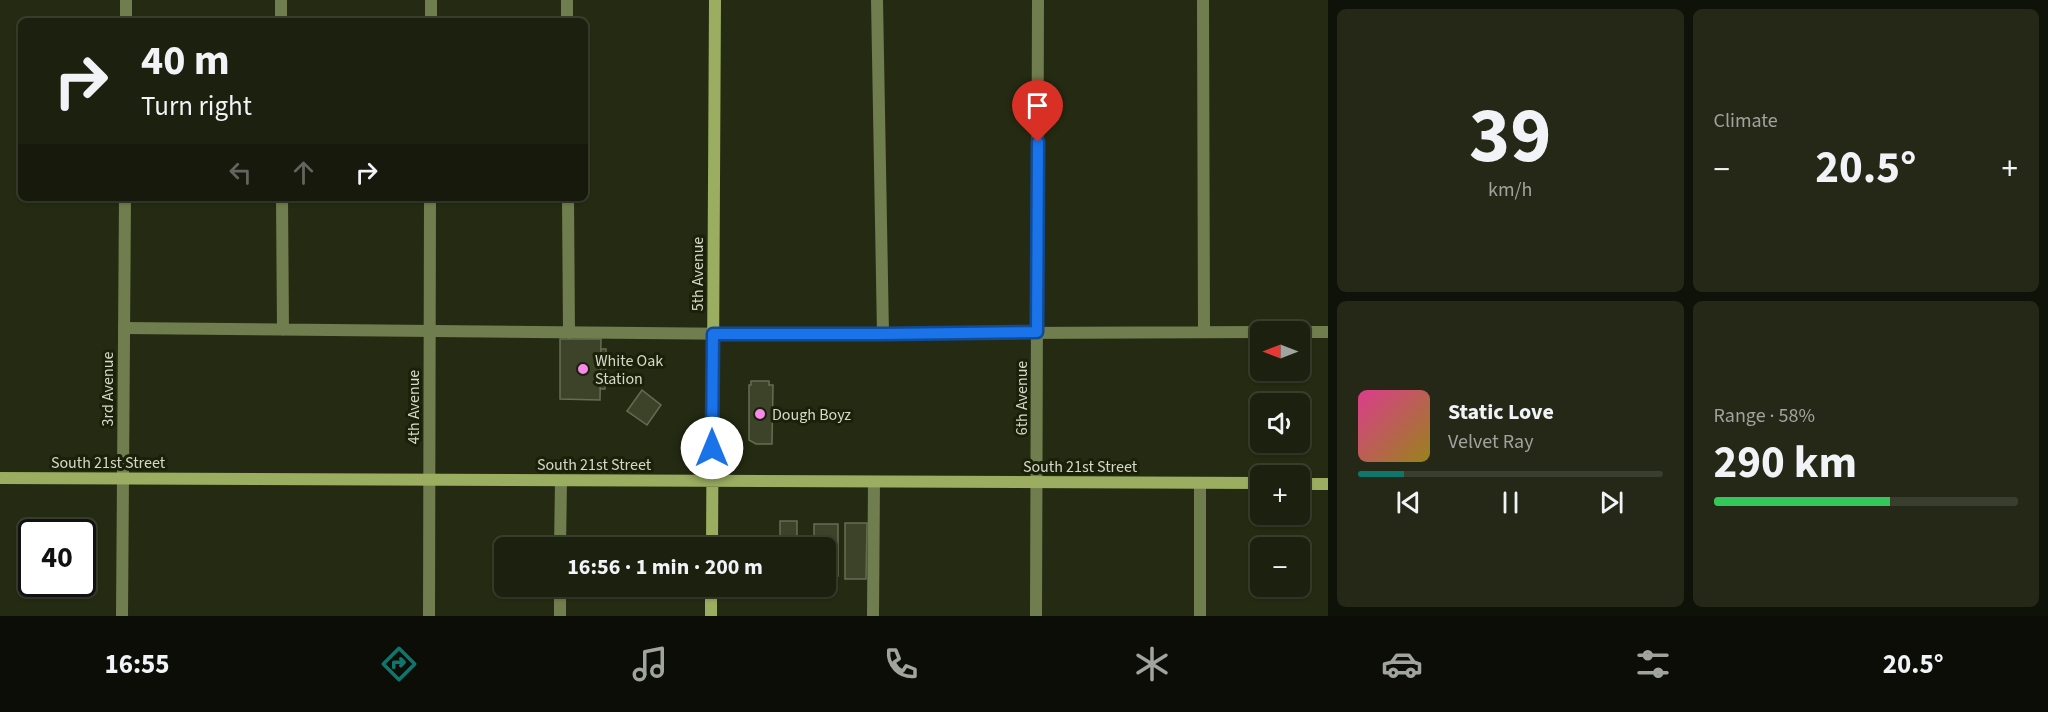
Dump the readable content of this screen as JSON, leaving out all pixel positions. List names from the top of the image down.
{
  "streets": {
    "street": [
      "5th Avenue",
      "3rd Avenue",
      "6th Avenue",
      "4th Avenue",
      "South 21st Street"
    ]
  },
  "crossings": [
    ["5th Avenue", "South 21st Street"],
    ["3rd Avenue", "South 21st Street"],
    ["6th Avenue", "South 21st Street"],
    ["4th Avenue", "South 21st Street"]
  ],
  "places": ["White Oak Station", "Dough Boyz"],
  "north": "left",
  "page": {
    "tile": [
      ["39", "km/h"],
      "Climate",
      ["Range · 58%", "290 km"]
    ],
    "turn": ["40 m", "Turn right"],
    "heat": ["−", "20.5°", "+"],
    "map_buttons": ["+", "−"],
    "song": ["Static Love", "Velvet Ray"],
    "limit": "40",
    "trip": "16:56 · 1 min · 200 m",
    "tabs": ["16:55", "20.5°"]
  }
}
